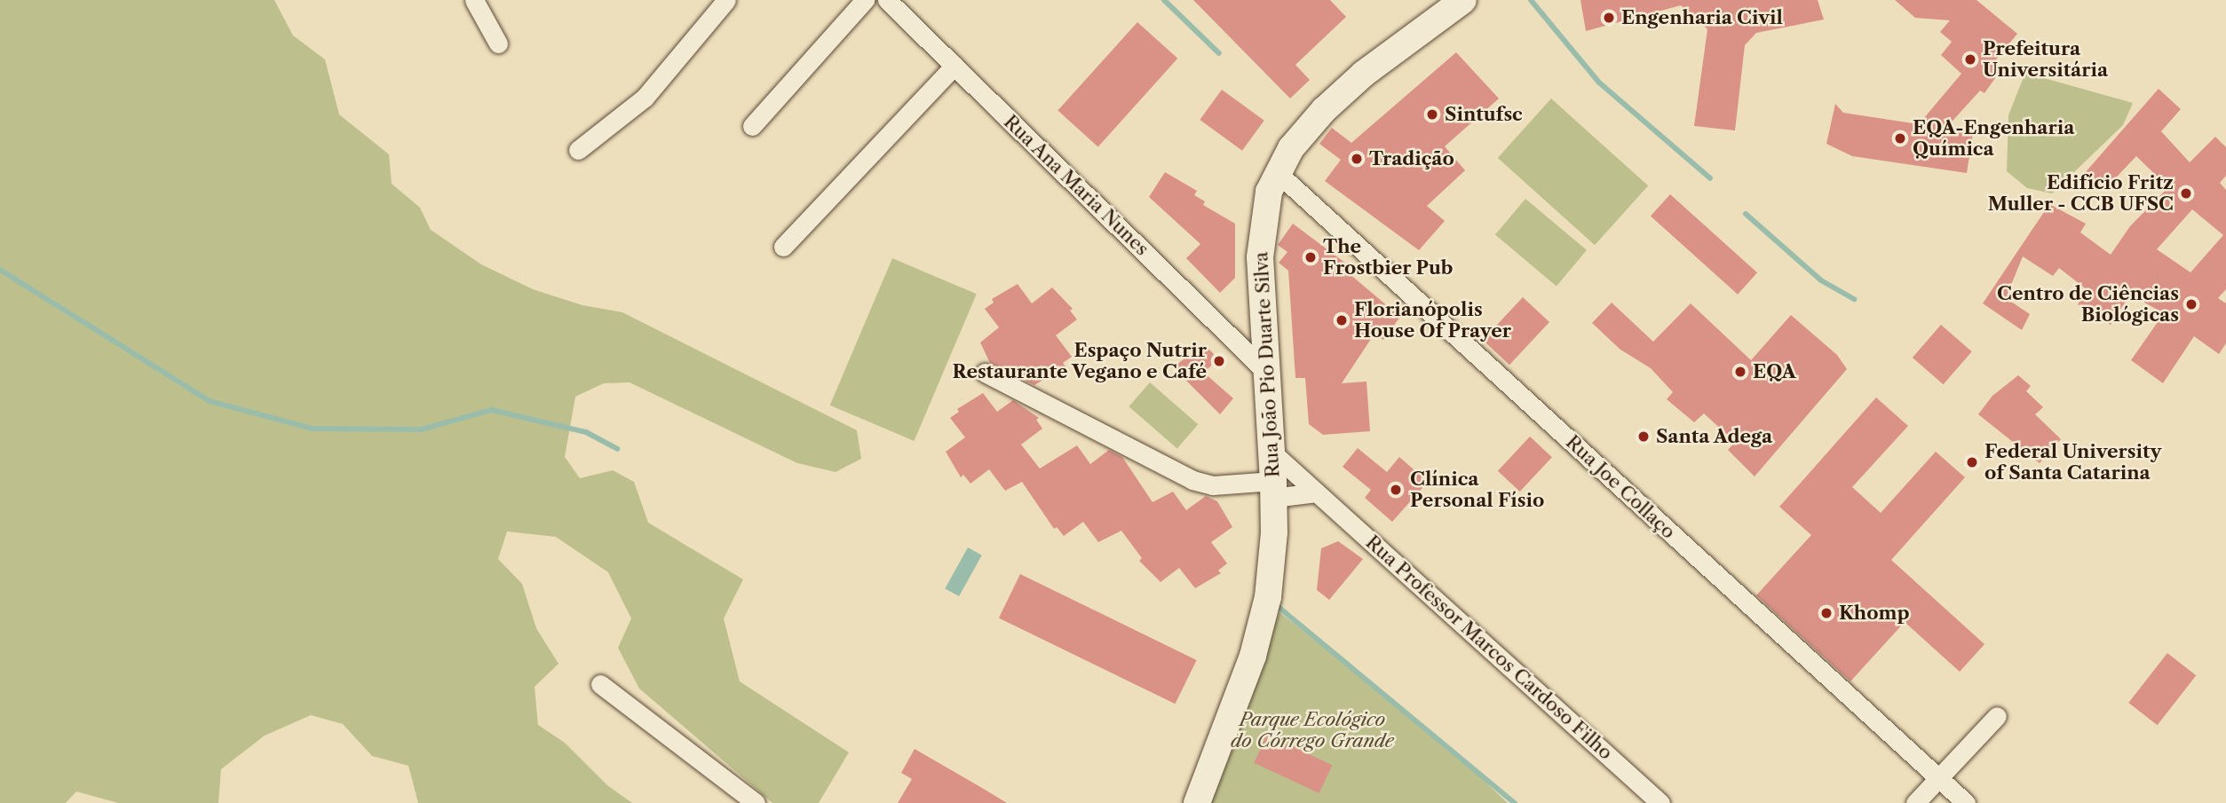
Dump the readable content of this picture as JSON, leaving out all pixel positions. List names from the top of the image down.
{
  "streets": {
    "main road": ["Rua João Pio Duarte Silva"],
    "street": ["Rua Ana Maria Nunes", "Rua Joe Collaço", "Rua Professor Marcos Cardoso Filho"]
  },
  "crossings": [
    ["Rua Ana Maria Nunes", "Rua João Pio Duarte Silva"],
    ["Rua João Pio Duarte Silva", "Rua Joe Collaço"],
    ["Rua João Pio Duarte Silva", "Rua Professor Marcos Cardoso Filho"]
  ],
  "parks": ["Parque Ecológico do Córrego Grande"],
  "places": [
    "Engenharia Civil",
    "Prefeitura Universitária",
    "Sintufsc",
    "EQA-Engenharia Química",
    "Tradição",
    "Edifício Fritz Muller - CCB UFSC",
    "The Frostbier Pub",
    "Centro de Ciências Biológicas",
    "Florianópolis House Of Prayer",
    "Espaço Nutrir Restaurante Vegano e Café",
    "EQA",
    "Santa Adega",
    "Federal University of Santa Catarina",
    "Clínica Personal Físio",
    "Khomp"
  ]
}
